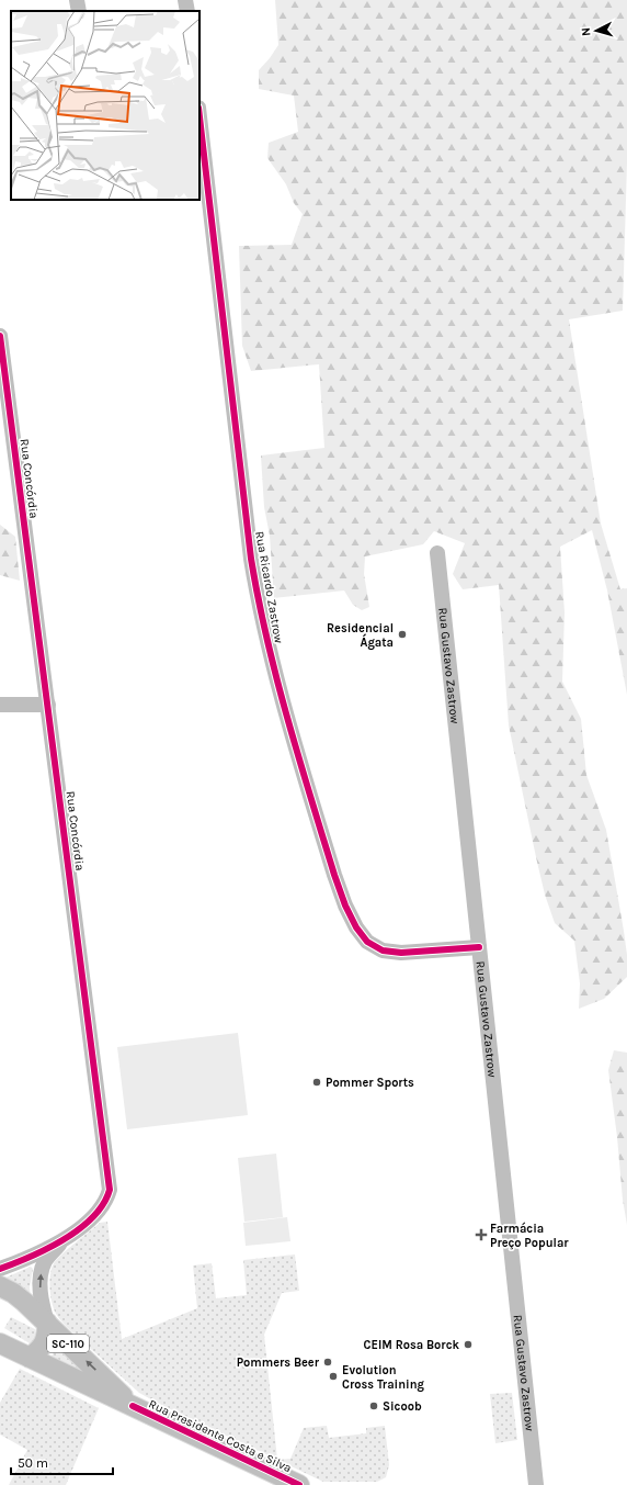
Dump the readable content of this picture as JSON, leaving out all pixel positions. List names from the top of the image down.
{
  "streets": {
    "main road": ["SC-110", "Rua Presidente Costa e Silva"],
    "street": ["Rua Concórdia", "Rua Ricardo Zastrow", "Rua Gustavo Zastrow"]
  },
  "crossings": [
    ["Rua Concórdia", "Rua Presidente Costa e Silva"],
    ["Rua Ricardo Zastrow", "Rua Gustavo Zastrow"]
  ],
  "places": {
    "other": [
      "Residencial Ágata",
      "Pommer Sports",
      "CEIM Rosa Borck",
      "Pommers Beer",
      "Evolution Cross Training",
      "Sicoob"
    ],
    "health": ["Farmácia Preço Popular"]
  },
  "scale_bar": "50 m",
  "north": "left"
}
